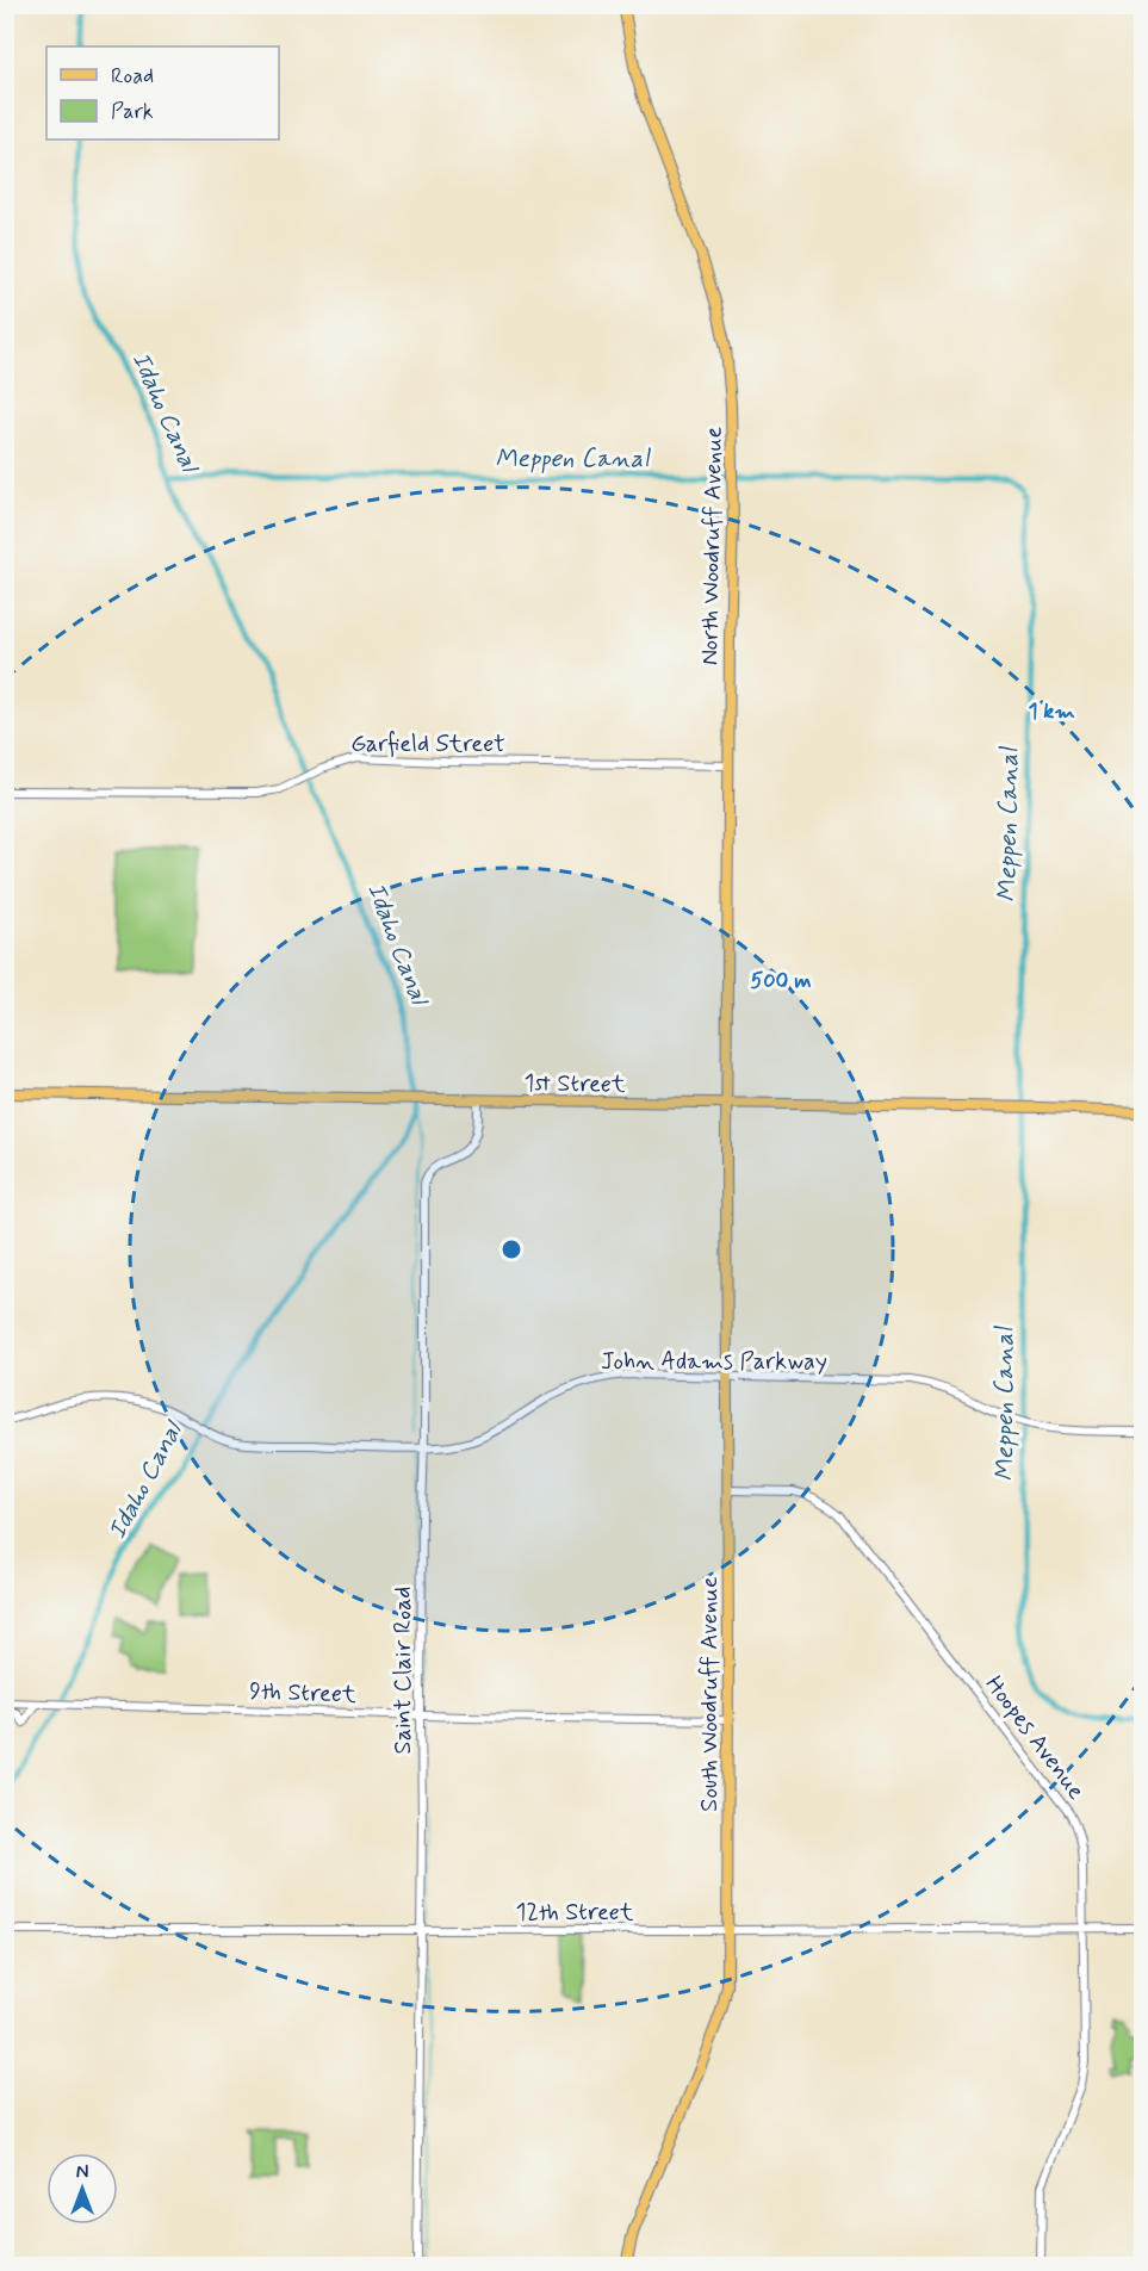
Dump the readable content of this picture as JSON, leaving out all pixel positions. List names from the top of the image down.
{
  "streets": {
    "main road": ["North Woodruff Avenue", "1st Street", "South Woodruff Avenue"],
    "street": [
      "Garfield Street",
      "John Adams Parkway",
      "Saint Clair Road",
      "9th Street",
      "Hoopes Avenue",
      "12th Street"
    ]
  },
  "crossings": [
    ["North Woodruff Avenue", "Garfield Street"],
    ["North Woodruff Avenue", "1st Street"],
    ["North Woodruff Avenue", "South Woodruff Avenue"],
    ["1st Street", "Saint Clair Road"],
    ["1st Street", "South Woodruff Avenue"],
    ["John Adams Parkway", "Saint Clair Road"],
    ["John Adams Parkway", "South Woodruff Avenue"],
    ["Saint Clair Road", "9th Street"],
    ["Saint Clair Road", "12th Street"],
    ["9th Street", "South Woodruff Avenue"],
    ["South Woodruff Avenue", "Hoopes Avenue"],
    ["South Woodruff Avenue", "12th Street"],
    ["Hoopes Avenue", "12th Street"]
  ],
  "water": ["Idaho Canal", "Meppen Canal"],
  "legend": ["Road", "Park"],
  "north": "top",
  "rings": ["1 km", "500 m"]
}
